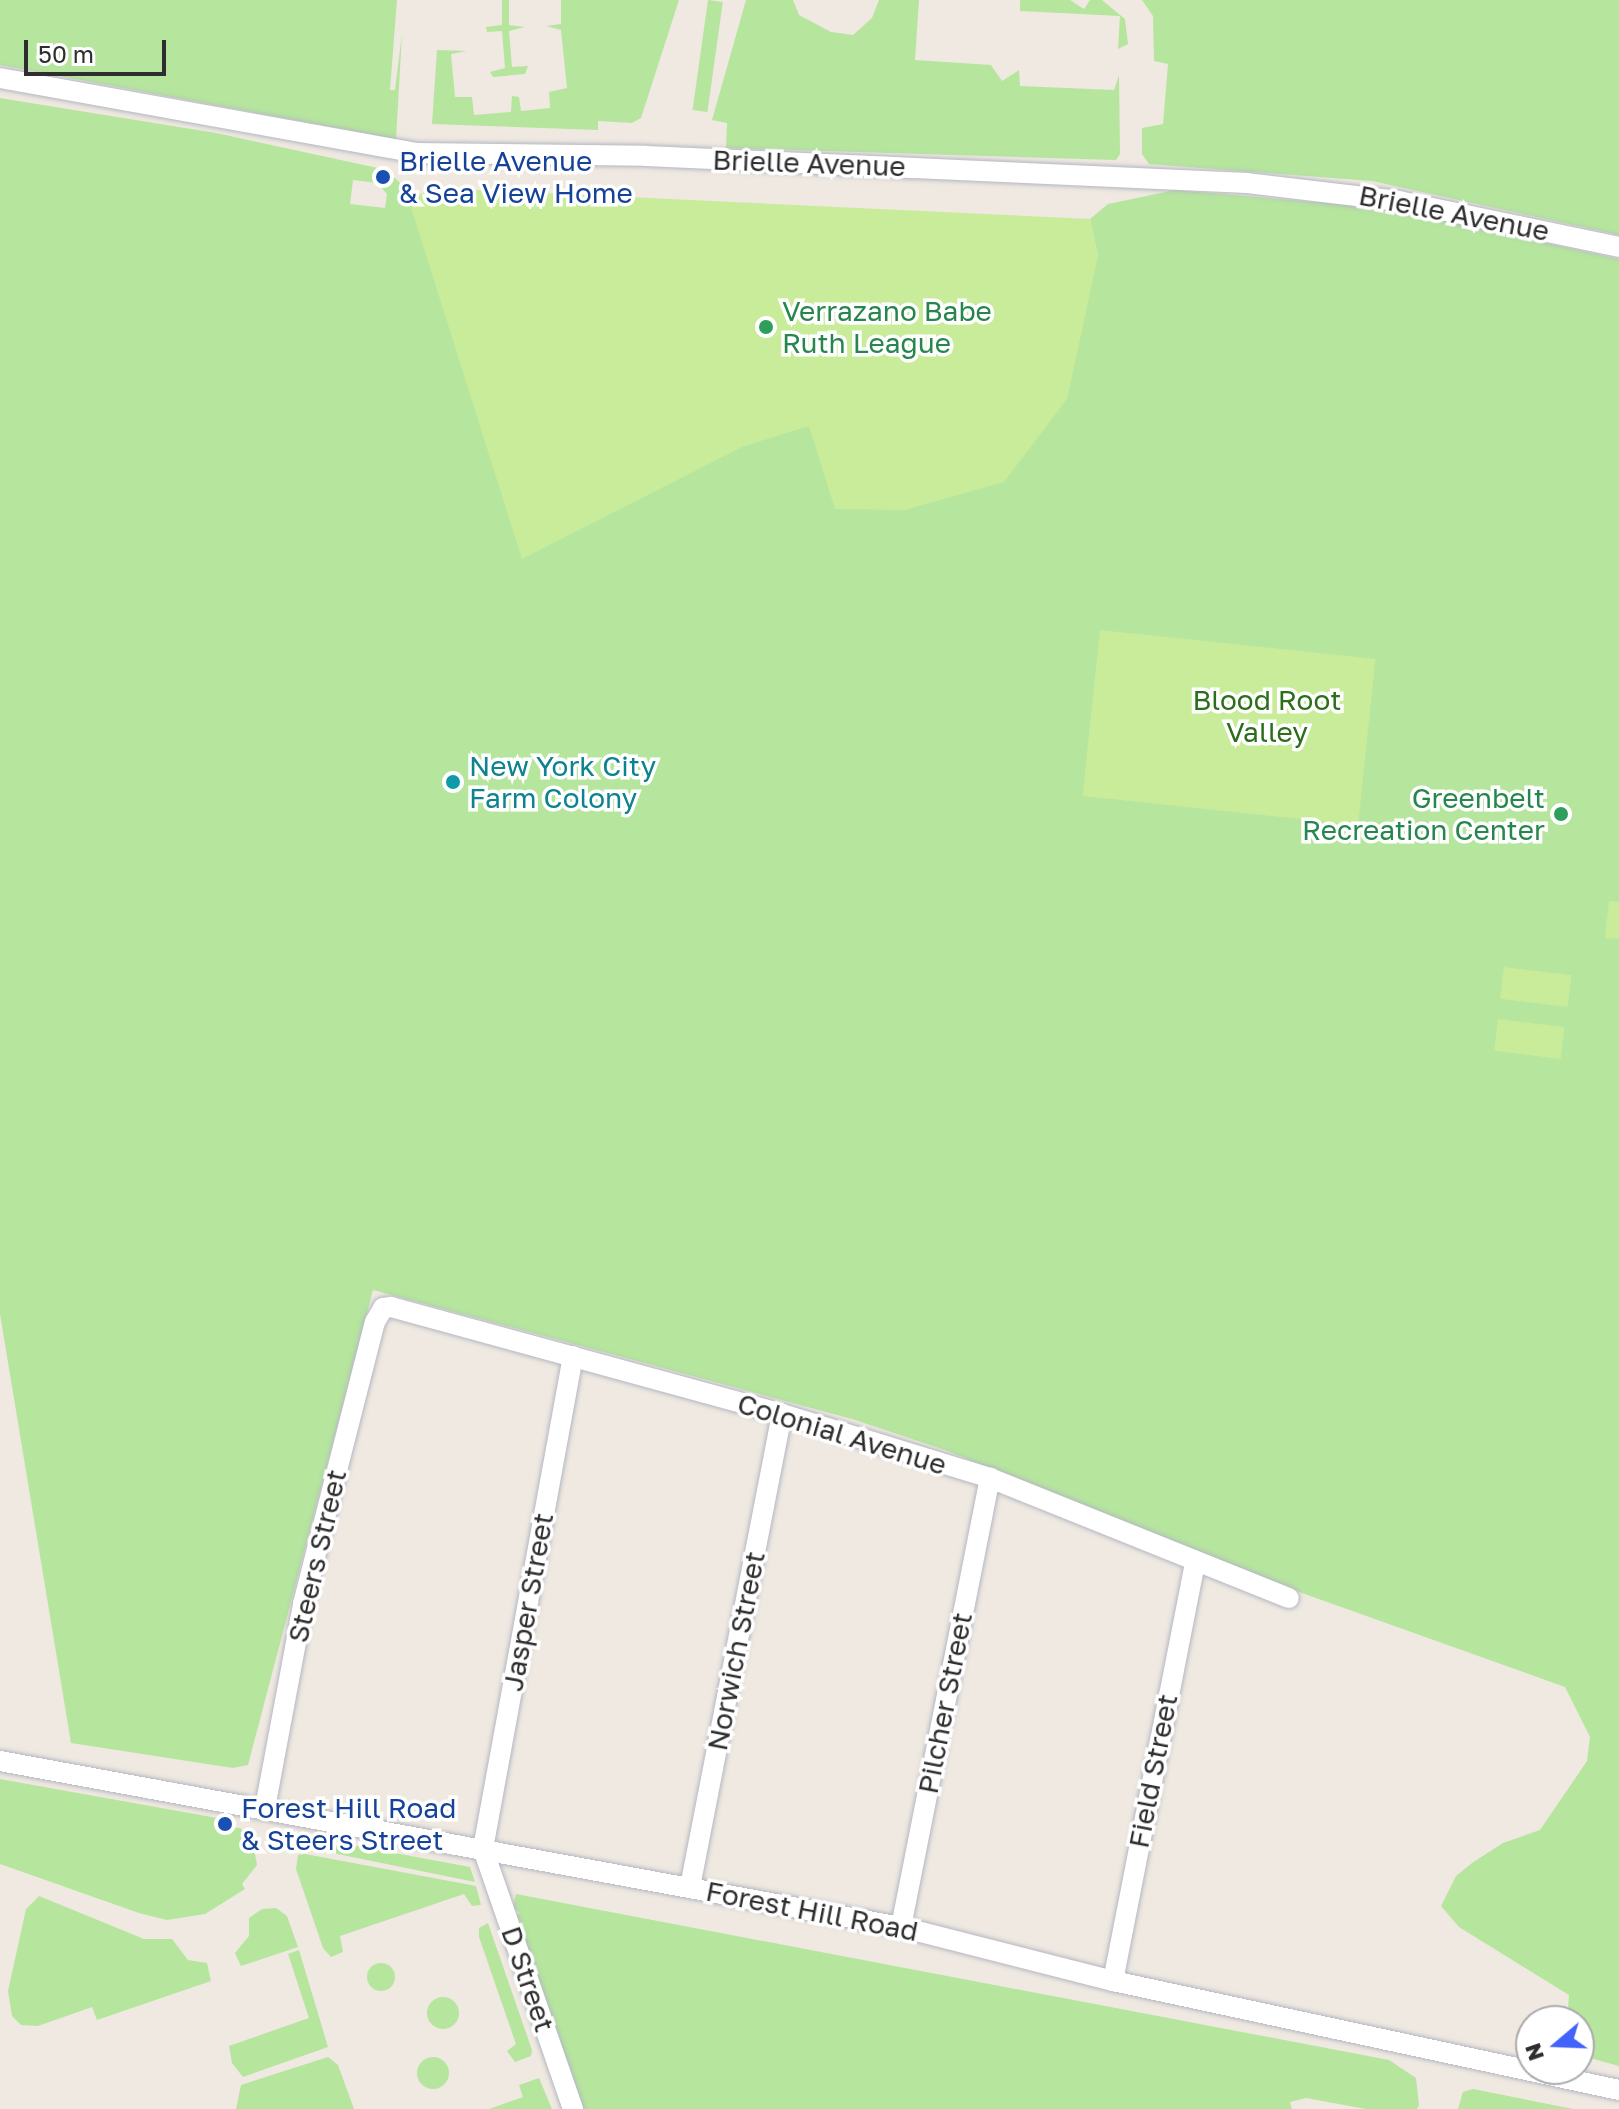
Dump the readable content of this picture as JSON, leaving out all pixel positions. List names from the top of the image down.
{
  "streets": {
    "street": [
      "Brielle Avenue",
      "Colonial Avenue",
      "Steers Street",
      "Jasper Street",
      "Norwich Street",
      "Pilcher Street",
      "Field Street",
      "Forest Hill Road",
      "D Street"
    ]
  },
  "crossings": [
    ["Colonial Avenue", "Steers Street"],
    ["Colonial Avenue", "Jasper Street"],
    ["Colonial Avenue", "Norwich Street"],
    ["Colonial Avenue", "Pilcher Street"],
    ["Colonial Avenue", "Field Street"],
    ["Steers Street", "Forest Hill Road"],
    ["Jasper Street", "Forest Hill Road"],
    ["Jasper Street", "D Street"],
    ["Norwich Street", "Forest Hill Road"],
    ["Pilcher Street", "Forest Hill Road"],
    ["Field Street", "Forest Hill Road"],
    ["Forest Hill Road", "D Street"]
  ],
  "parks": ["Blood Root Valley"],
  "places": [
    "Brielle Avenue & Sea View Home",
    "Verrazano Babe Ruth League",
    "New York City Farm Colony",
    "Greenbelt Recreation Center",
    "Forest Hill Road & Steers Street"
  ],
  "scale_bar": "50 m",
  "north": "left"
}
